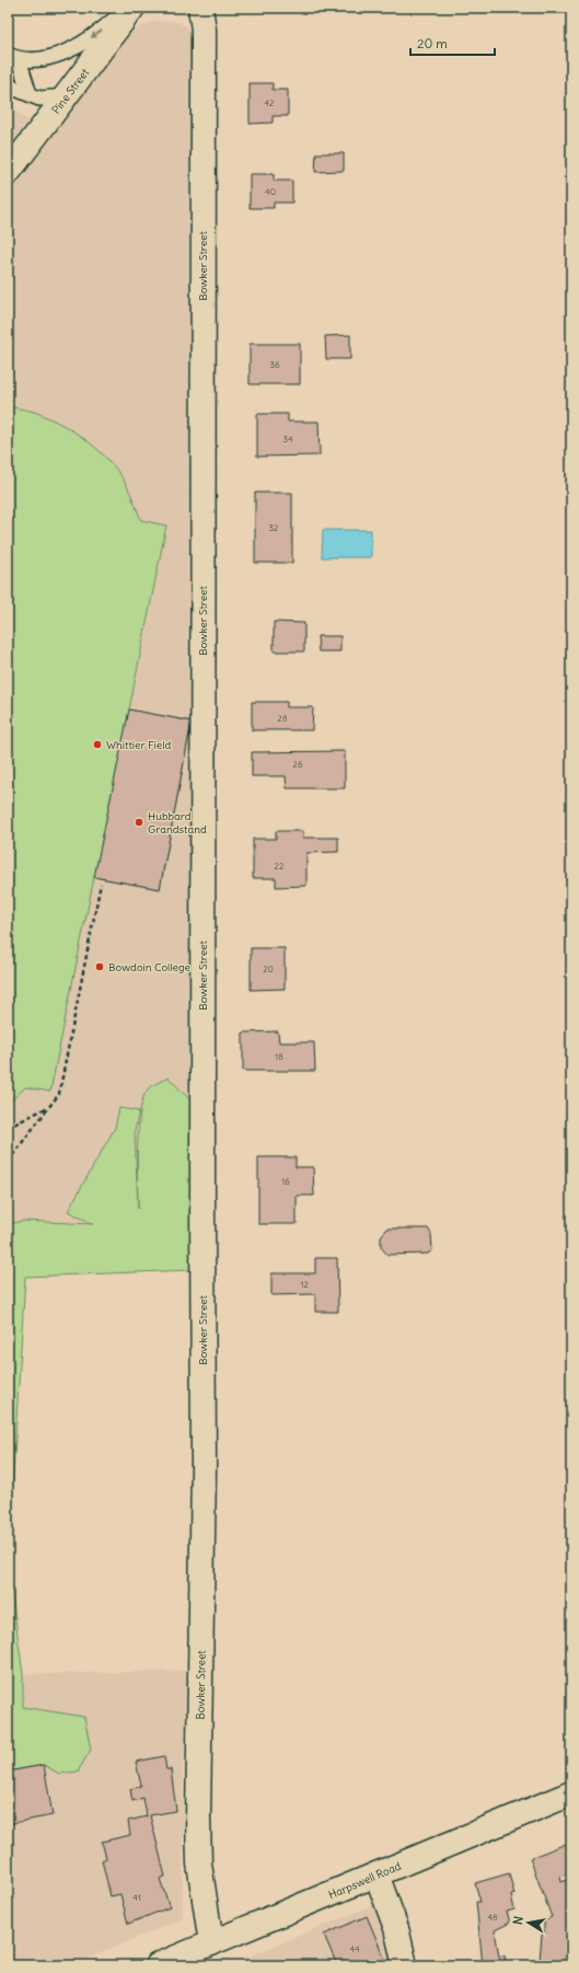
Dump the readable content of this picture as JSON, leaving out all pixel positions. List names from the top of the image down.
{
  "streets": {
    "street": ["Pine Street", "Bowker Street", "Harpswell Road"]
  },
  "crossings": [
    ["Bowker Street", "Harpswell Road"]
  ],
  "places": ["Whittier Field", "Hubbard Grandstand", "Bowdoin College"],
  "house_numbers": [
    "42",
    "40",
    "36",
    "34",
    "32",
    "28",
    "26",
    "22",
    "20",
    "18",
    "16",
    "12",
    "41",
    "48",
    "44"
  ],
  "scale_bar": "20 m",
  "north": "left"
}
